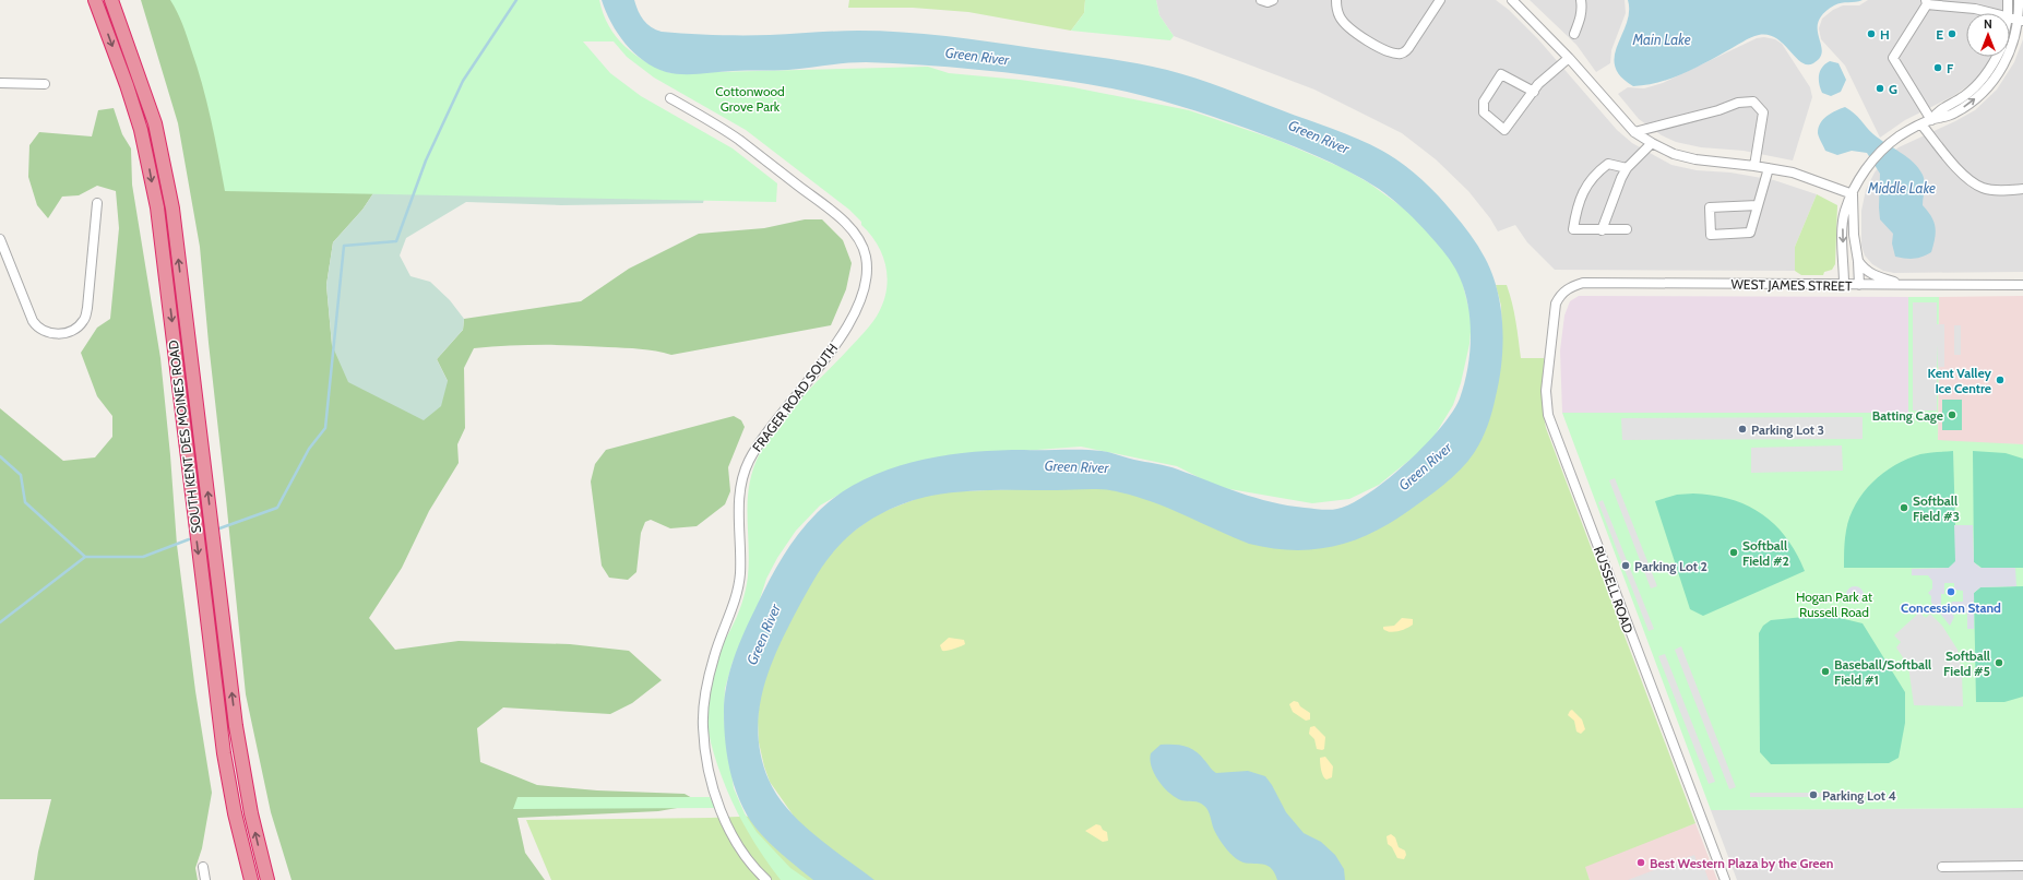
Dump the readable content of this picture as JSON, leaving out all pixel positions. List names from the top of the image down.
{
  "streets": {
    "highway": ["SOUTH KENT DES MOINES ROAD"],
    "street": ["WEST JAMES STREET", "FRAGER ROAD SOUTH", "RUSSELL ROAD"]
  },
  "crossings": [
    ["WEST JAMES STREET", "RUSSELL ROAD"]
  ],
  "water": ["Main Lake", "Green River", "Middle Lake"],
  "parks": ["Cottonwood Grove Park", "Hogan Park at Russell Road"],
  "places": [
    "H",
    "E",
    "F",
    "G",
    "Kent Valley Ice Centre",
    "Batting Cage",
    "Parking Lot 3",
    "Softball Field #3",
    "Softball Field #2",
    "Parking Lot 2",
    "Concession Stand",
    "Softball Field #5",
    "Baseball/Softball Field #1",
    "Parking Lot 4",
    "Best Western Plaza by the Green"
  ],
  "north": "top"
}
